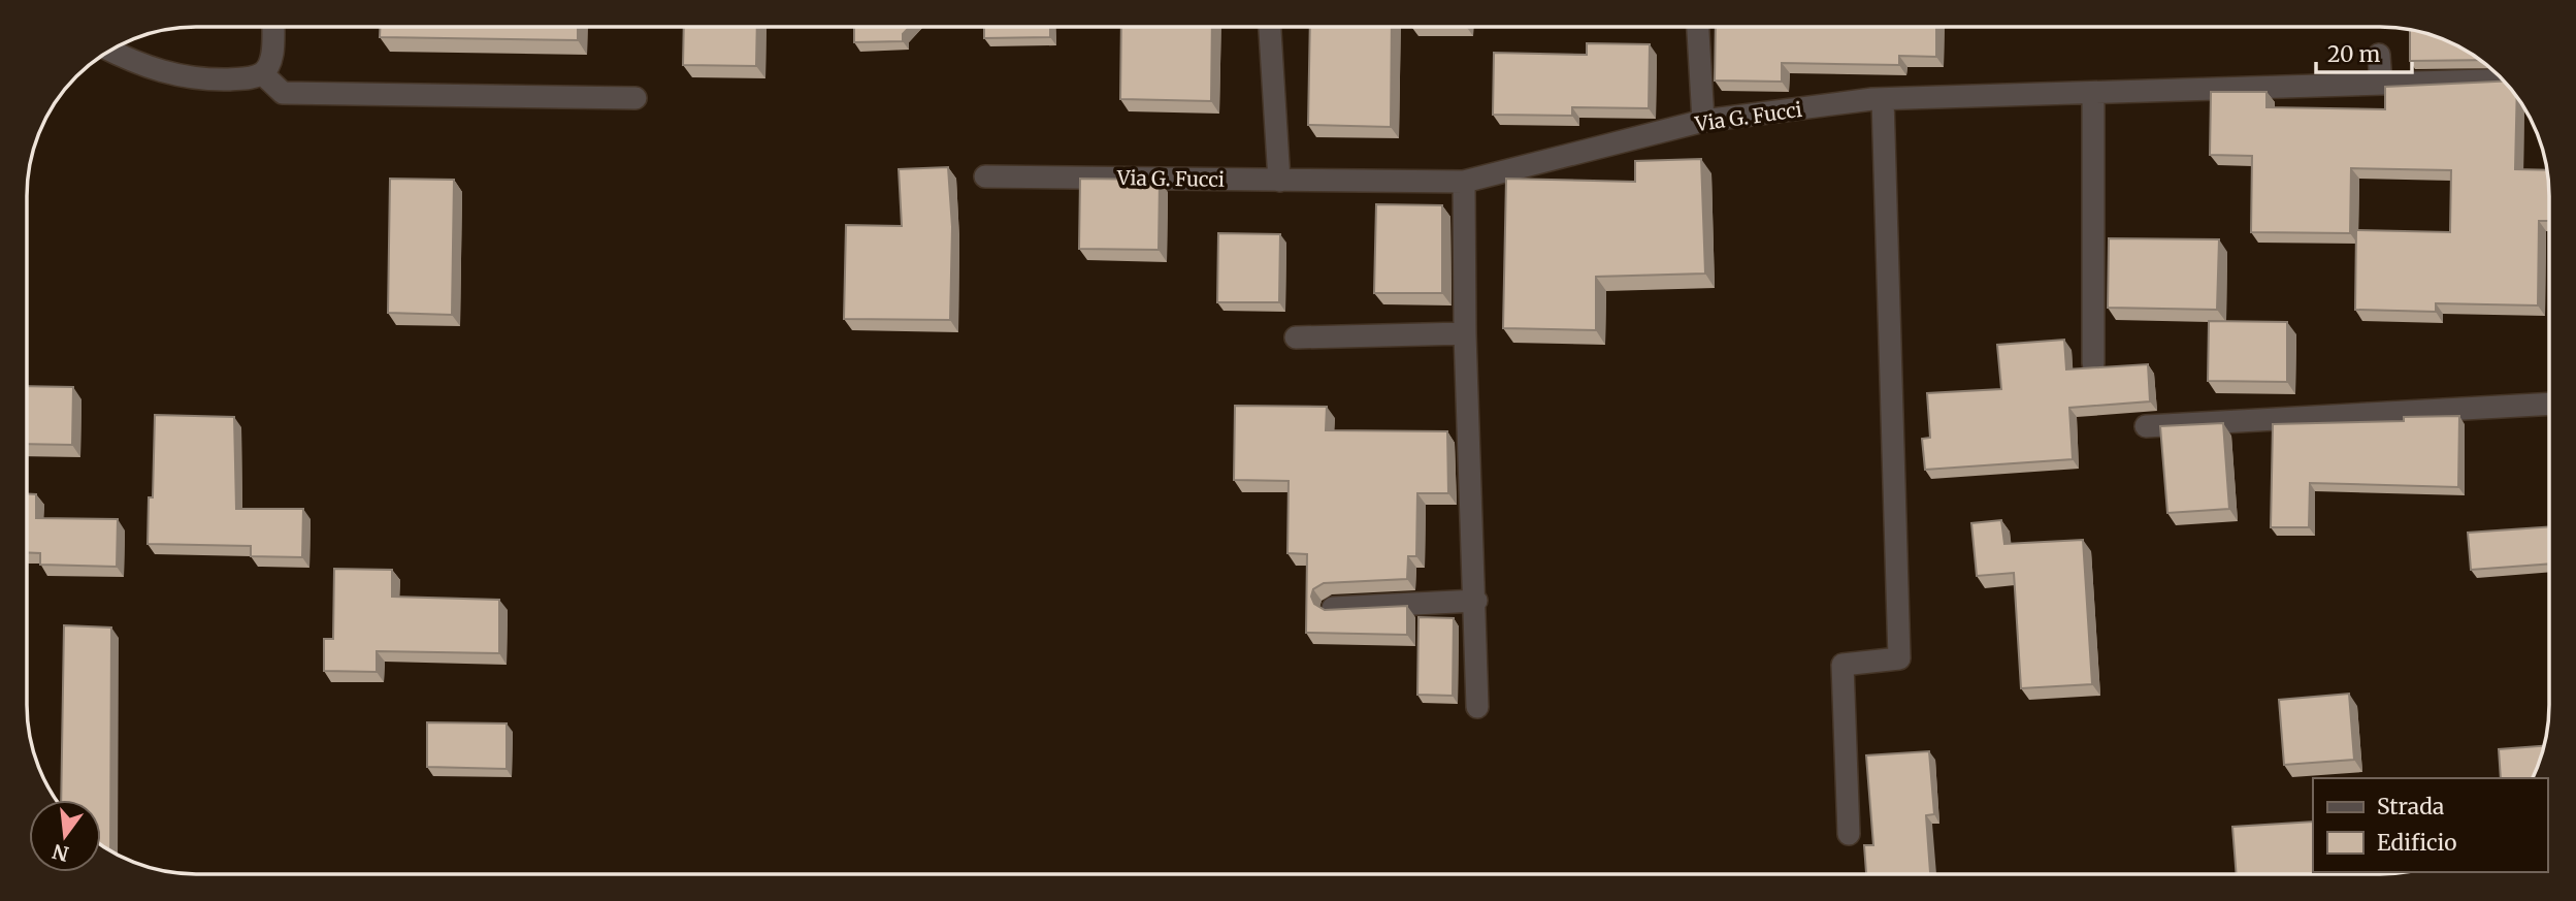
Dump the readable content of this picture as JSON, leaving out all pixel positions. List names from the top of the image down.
{
  "streets": {
    "street": ["Via G. Fucci"]
  },
  "legend": ["Strada", "Edificio"],
  "scale_bar": "20 m",
  "north": "bottom"
}
